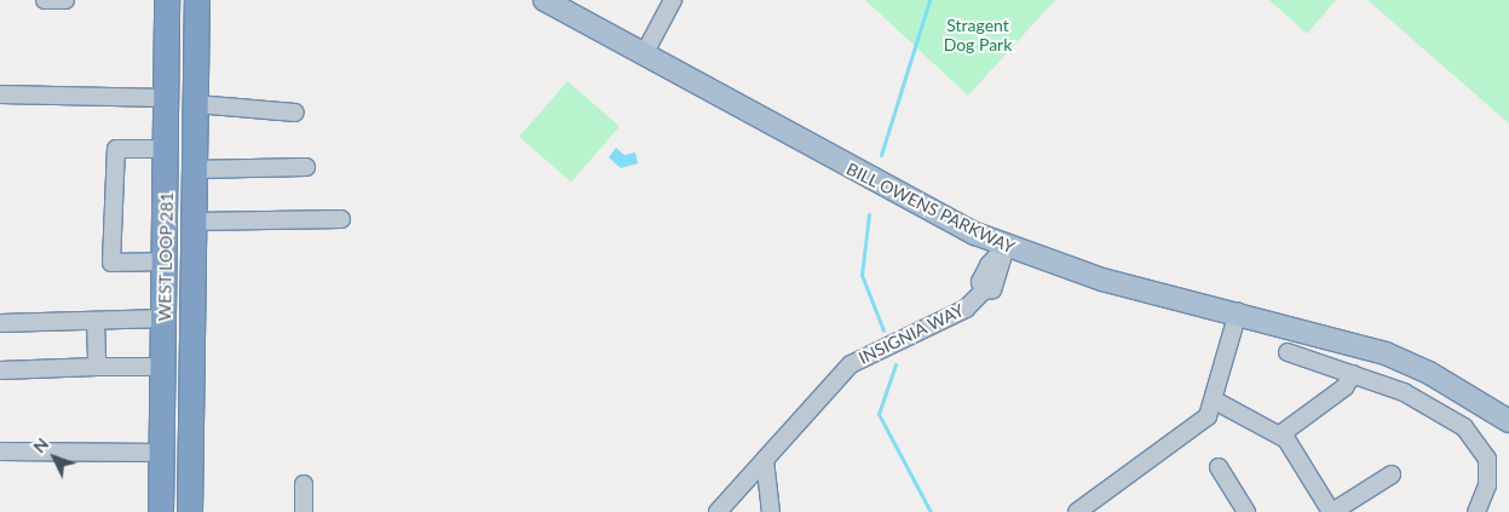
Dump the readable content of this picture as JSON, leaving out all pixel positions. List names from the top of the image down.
{
  "streets": {
    "highway": ["WEST LOOP 281"],
    "main road": ["BILL OWENS PARKWAY"],
    "street": ["INSIGNIA WAY"]
  },
  "crossings": [
    ["BILL OWENS PARKWAY", "INSIGNIA WAY"]
  ],
  "parks": ["Stragent Dog Park"],
  "north": "top left"
}
